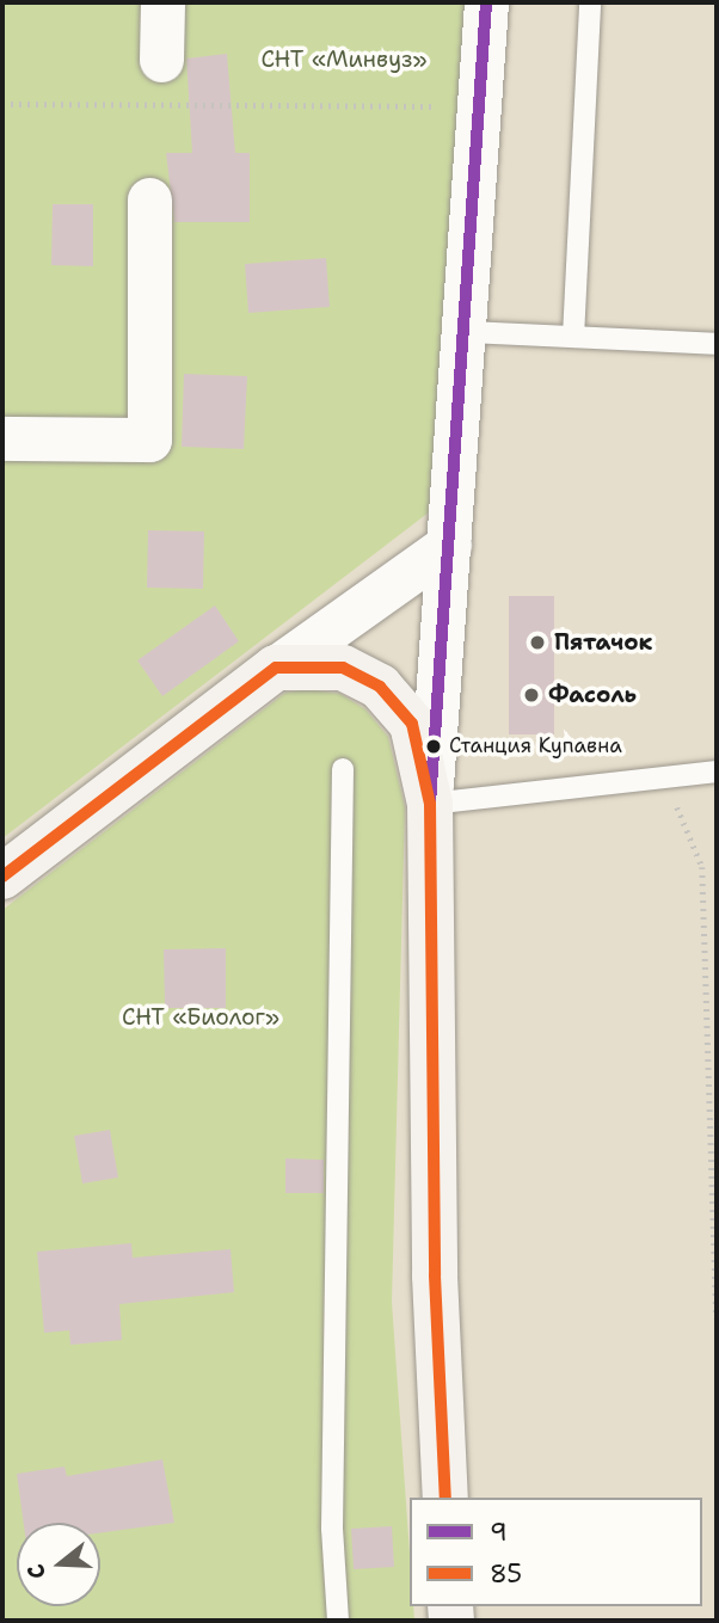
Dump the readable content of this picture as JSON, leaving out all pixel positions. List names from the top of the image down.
{
  "parks": ["СНТ «Минвуз»", "СНТ «Биолог»"],
  "places": ["Пятачок", "Фасоль", "Станция Купавна"],
  "lines": ["transit line 9", "transit line 85"],
  "legend": ["9", "85"],
  "north": "left"
}
